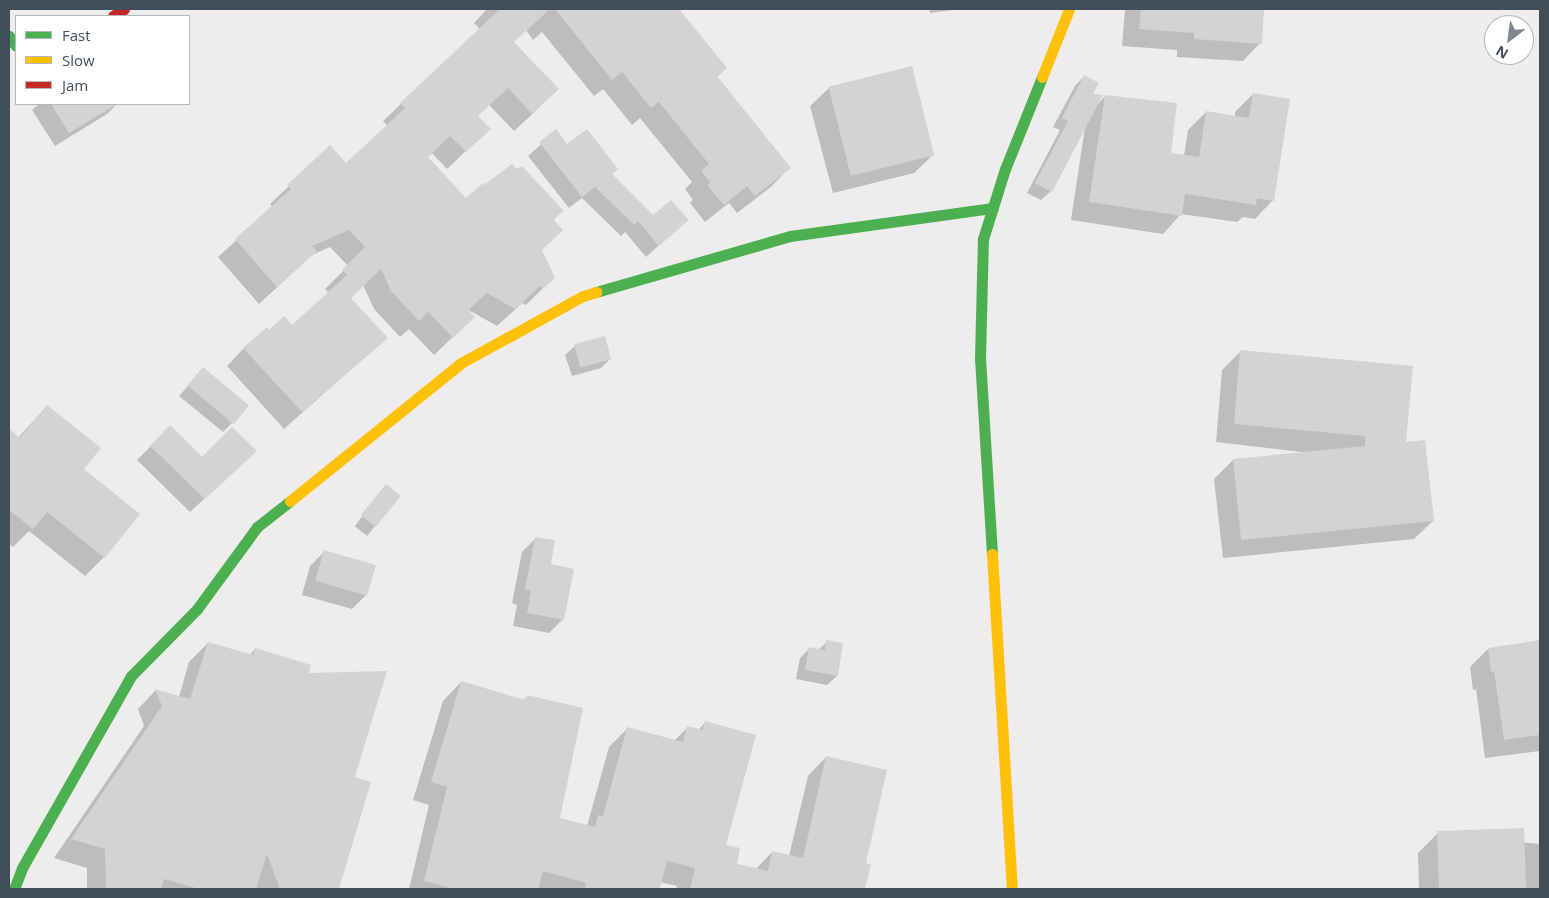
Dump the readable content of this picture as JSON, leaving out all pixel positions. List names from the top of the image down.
{
  "legend": ["Fast", "Slow", "Jam"],
  "north": "bottom left"
}
